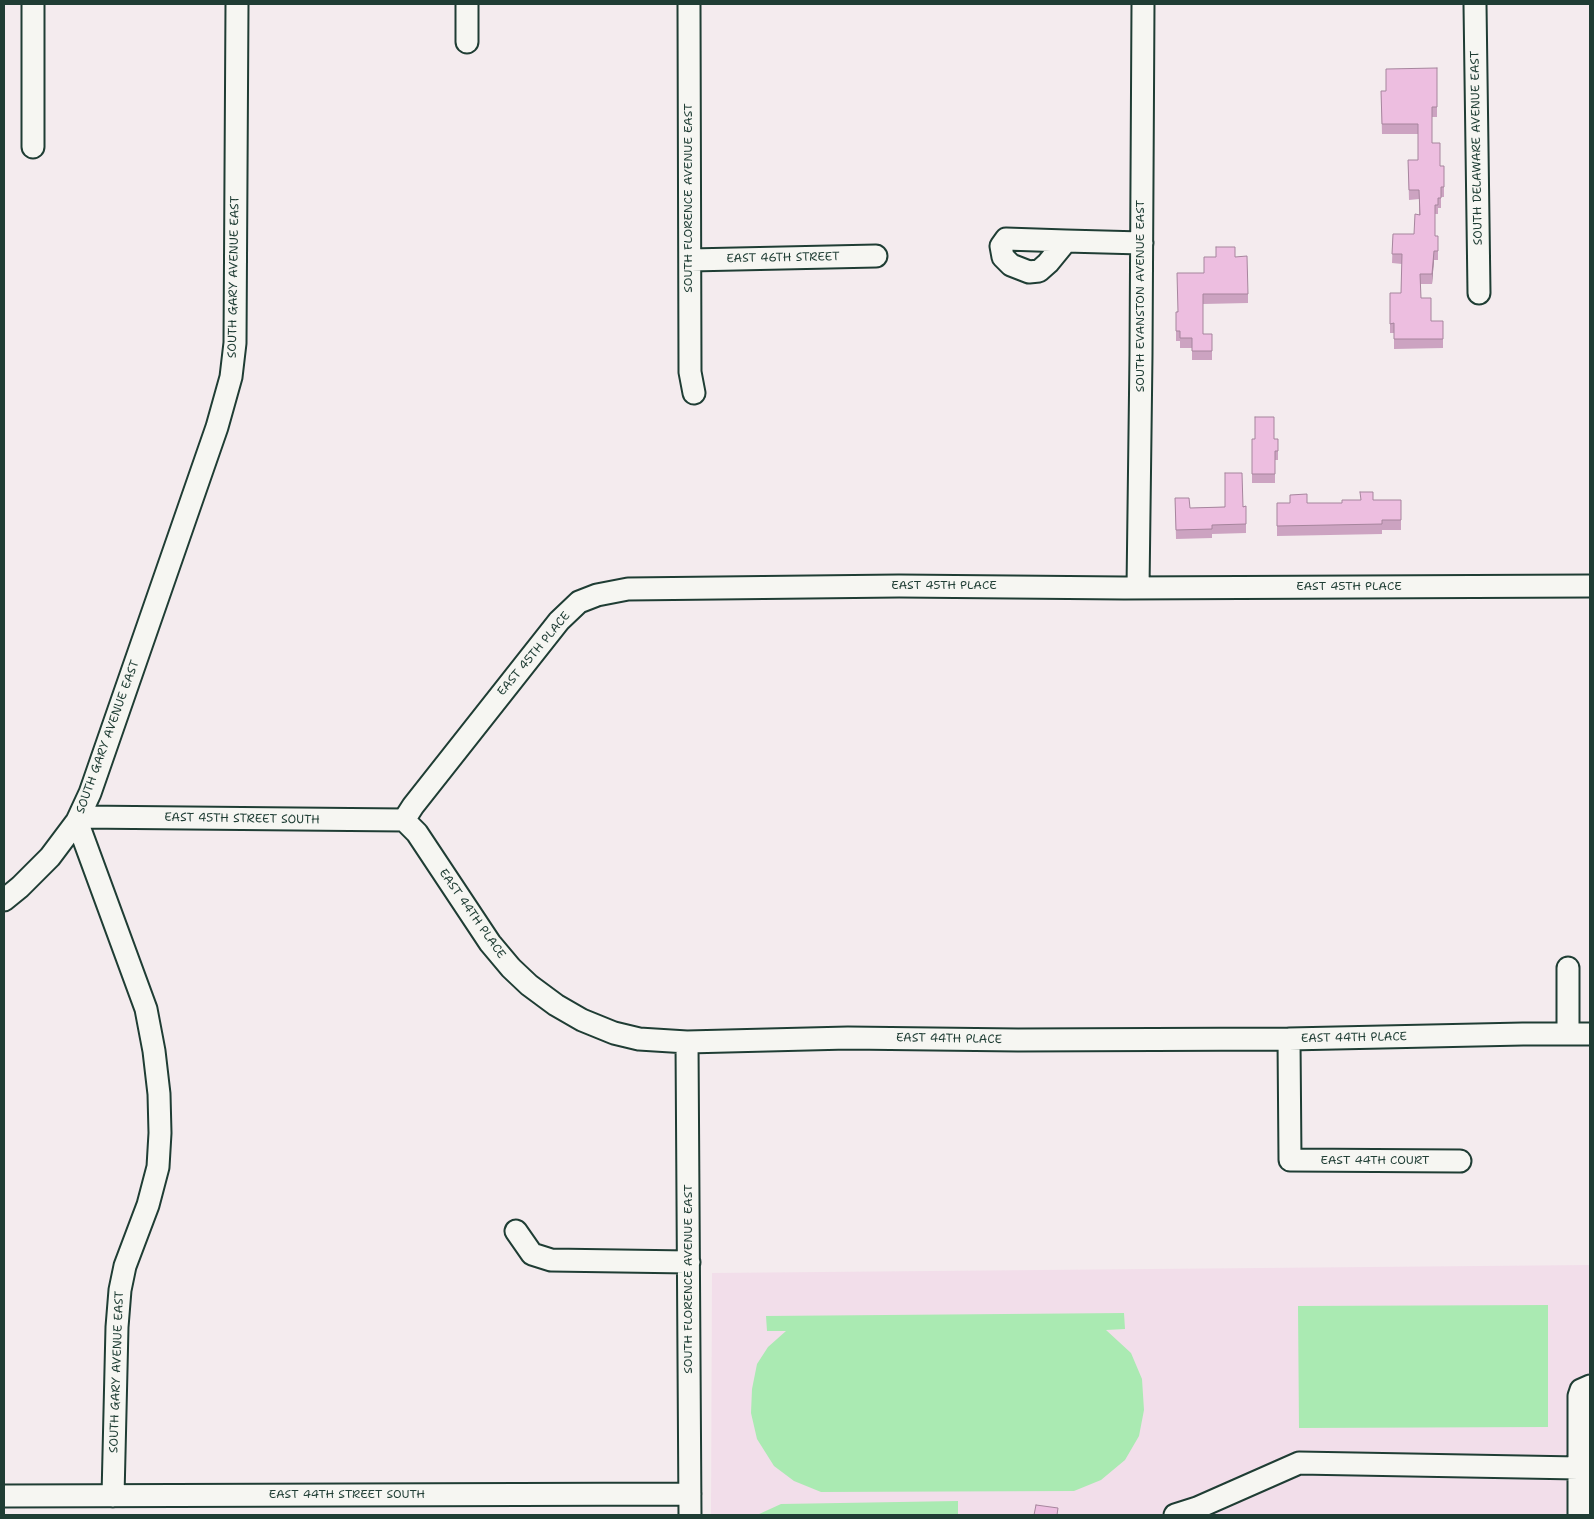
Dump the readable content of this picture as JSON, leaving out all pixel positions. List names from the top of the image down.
{
  "streets": {
    "street": [
      "SOUTH DELAWARE AVENUE EAST",
      "SOUTH FLORENCE AVENUE EAST",
      "EAST 46TH STREET",
      "SOUTH GARY AVENUE EAST",
      "SOUTH EVANSTON AVENUE EAST",
      "EAST 45TH PLACE",
      "EAST 45TH STREET SOUTH",
      "EAST 44TH PLACE",
      "EAST 44TH COURT",
      "EAST 44TH STREET SOUTH"
    ]
  },
  "crossings": [
    ["SOUTH FLORENCE AVENUE EAST", "EAST 46TH STREET"],
    ["SOUTH FLORENCE AVENUE EAST", "EAST 44TH PLACE"],
    ["SOUTH FLORENCE AVENUE EAST", "EAST 44TH STREET SOUTH"],
    ["SOUTH GARY AVENUE EAST", "EAST 45TH STREET SOUTH"],
    ["SOUTH GARY AVENUE EAST", "EAST 44TH STREET SOUTH"],
    ["SOUTH EVANSTON AVENUE EAST", "EAST 45TH PLACE"],
    ["EAST 45TH PLACE", "EAST 45TH STREET SOUTH"],
    ["EAST 45TH PLACE", "EAST 44TH PLACE"],
    ["EAST 45TH STREET SOUTH", "EAST 44TH PLACE"],
    ["EAST 44TH PLACE", "EAST 44TH COURT"]
  ]
}
